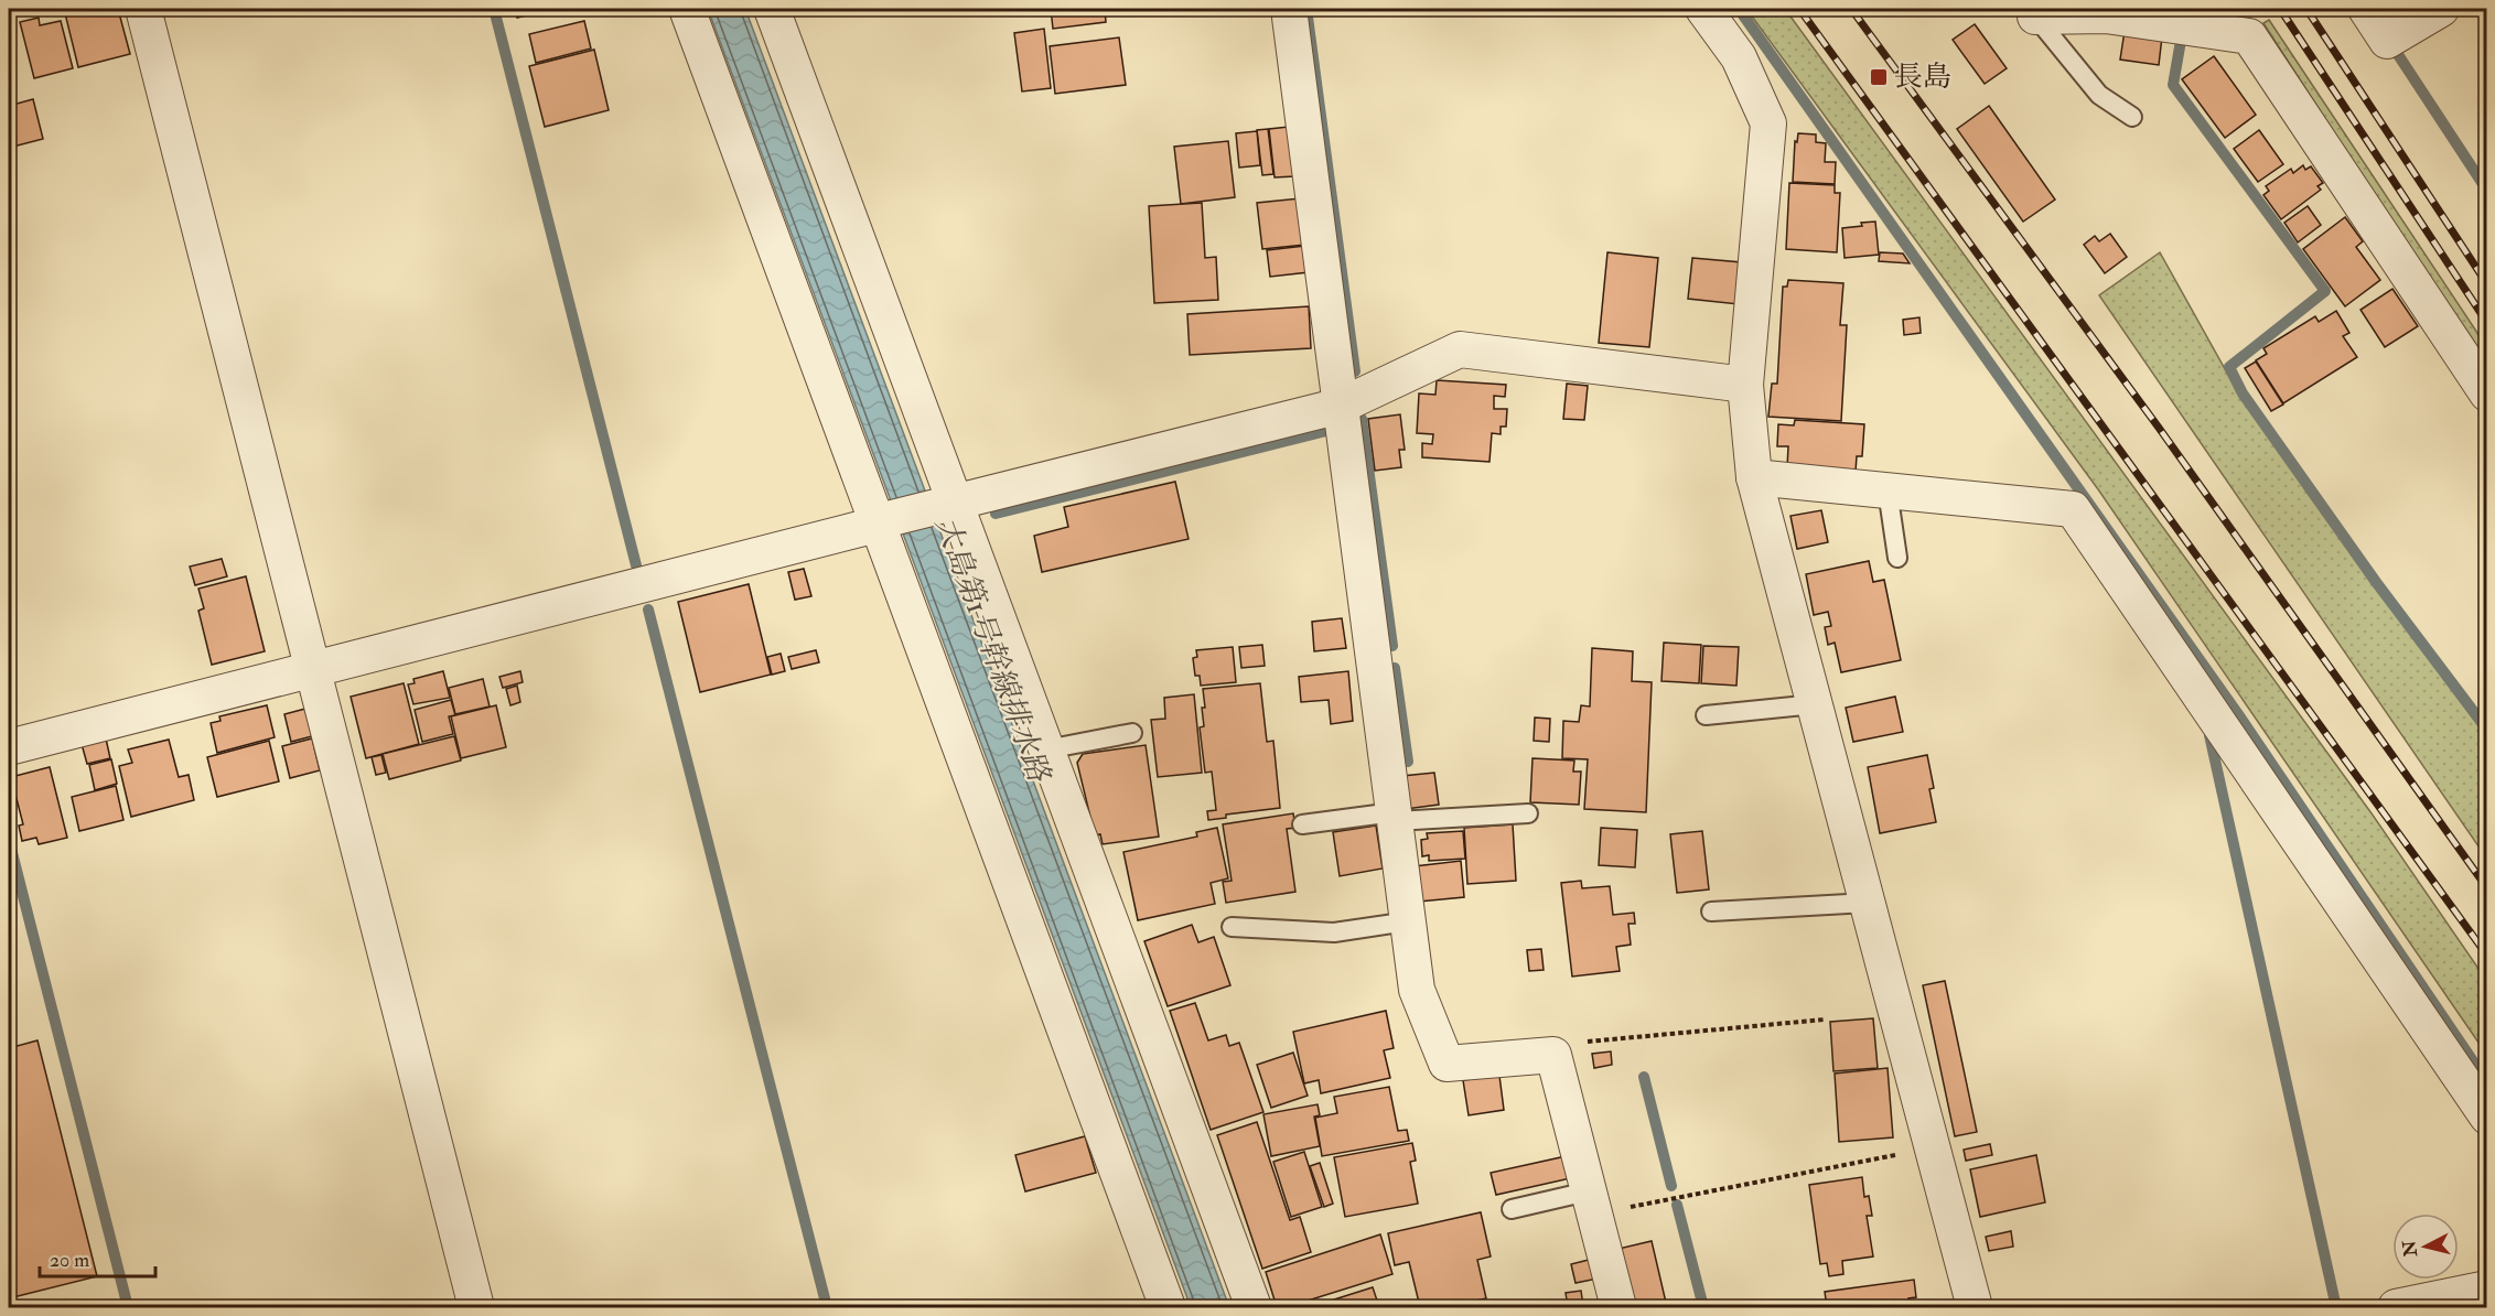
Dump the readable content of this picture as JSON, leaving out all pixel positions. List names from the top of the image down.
{
  "water": ["大島第1号幹線排水路"],
  "places": {
    "transit": ["長島"]
  },
  "scale_bar": "20 m",
  "north": "left"
}
